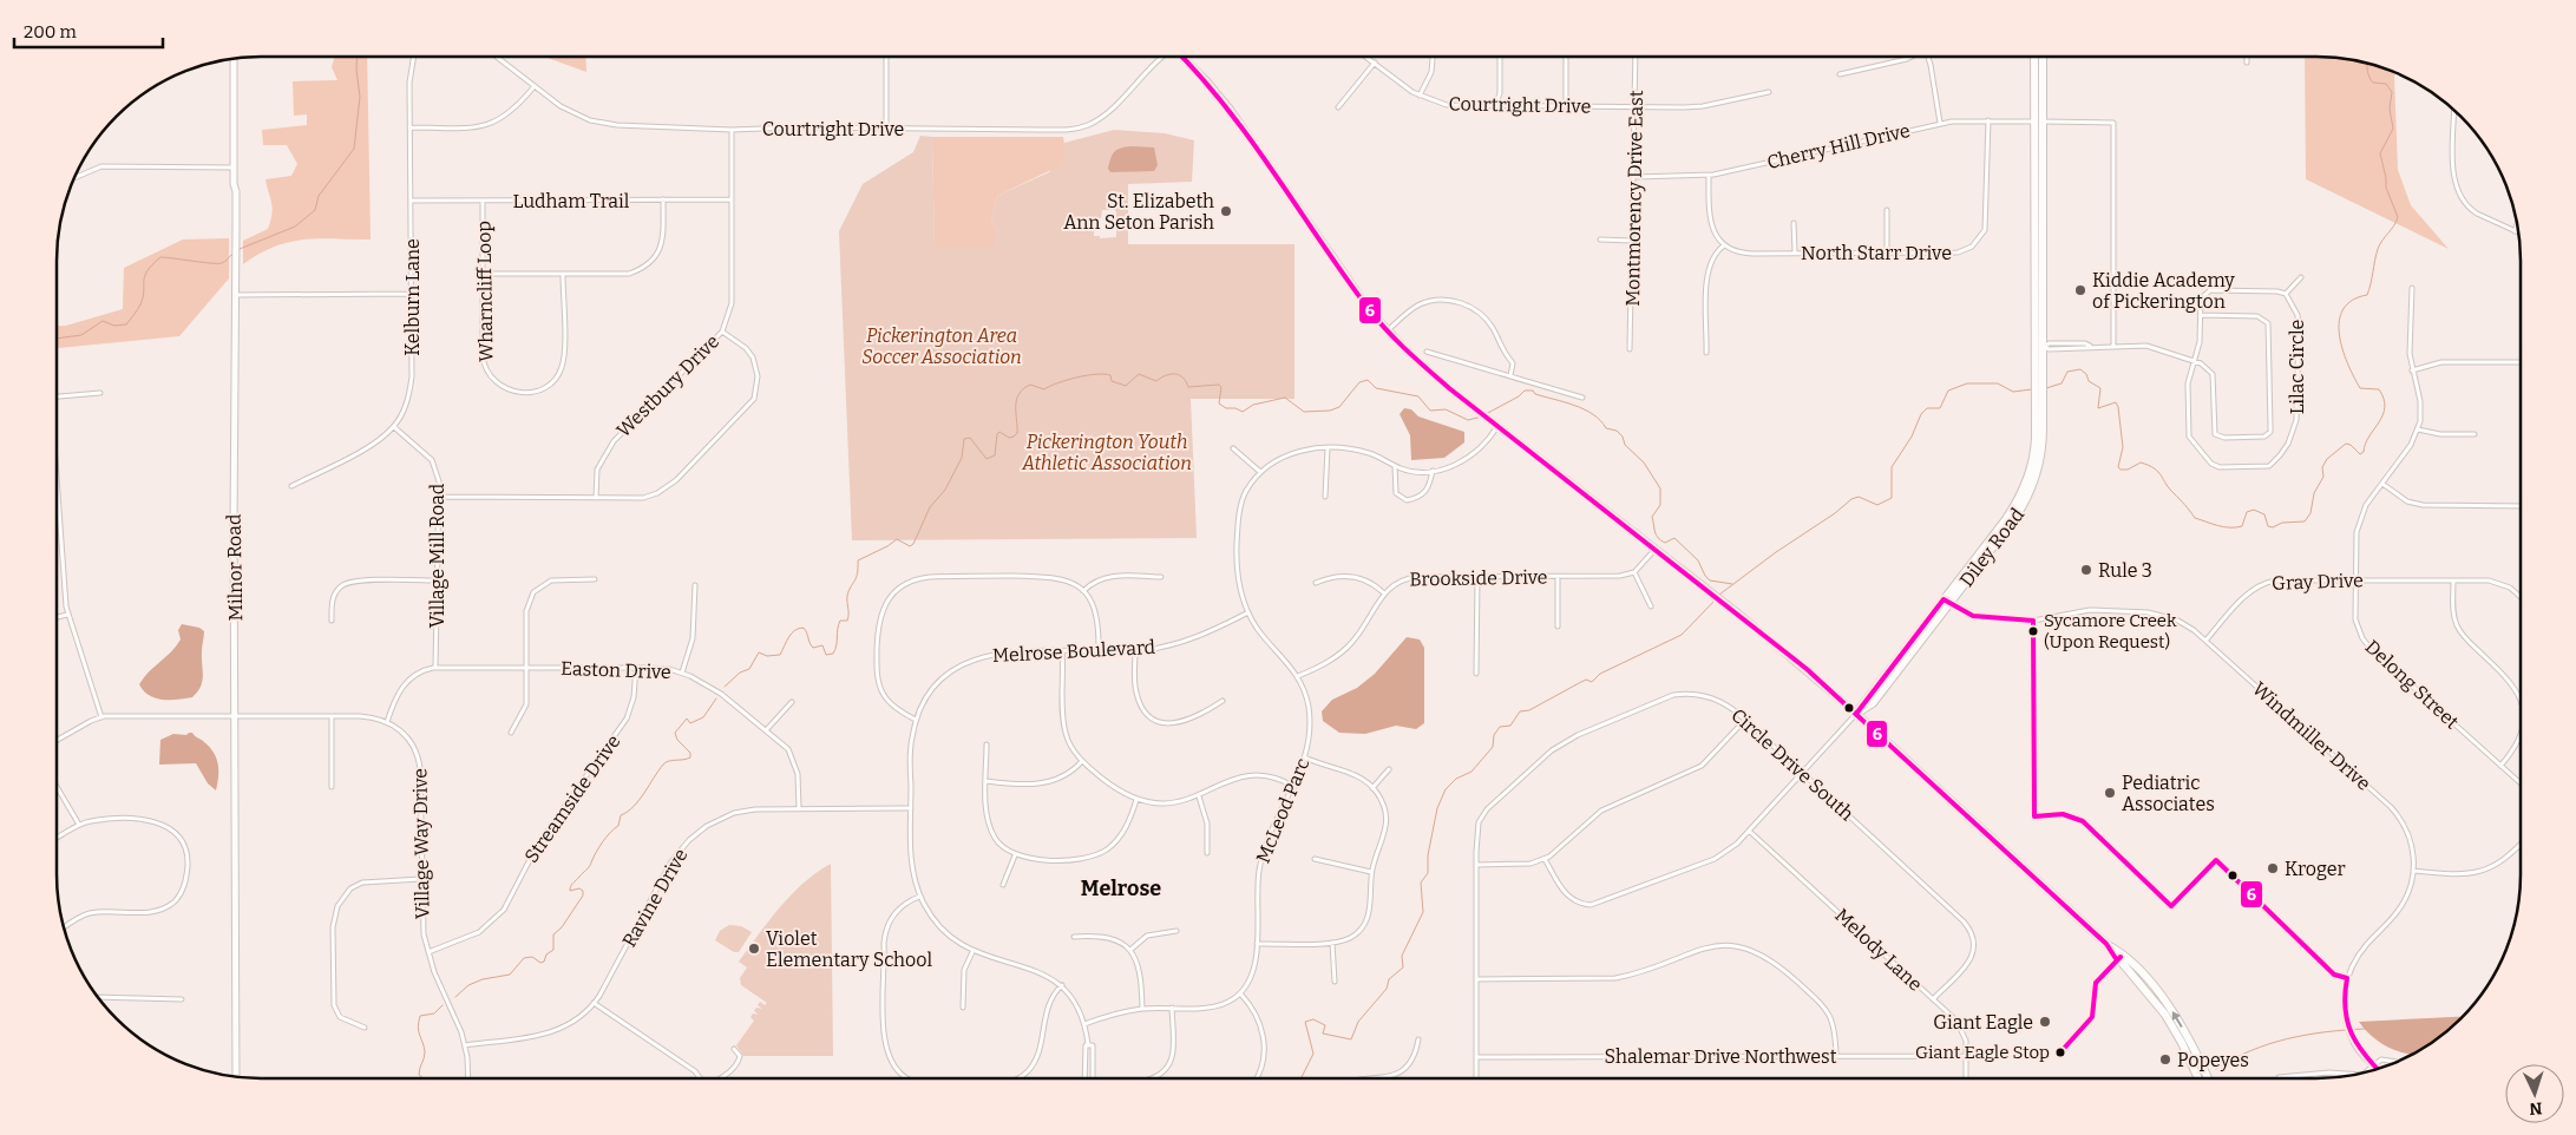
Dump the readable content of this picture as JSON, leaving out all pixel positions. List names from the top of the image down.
{
  "streets": {
    "highway": ["Diley Road"],
    "main road": ["Milnor Road"],
    "street": [
      "Courtright Drive",
      "Cherry Hill Drive",
      "Montmorency Drive East",
      "Ludham Trail",
      "North Starr Drive",
      "Wharncliff Loop",
      "Kelburn Lane",
      "Lilac Circle",
      "Westbury Drive",
      "Village Mill Road",
      "Brookside Drive",
      "Gray Drive",
      "Melrose Boulevard",
      "Easton Drive",
      "Delong Street",
      "Windmiller Drive",
      "Circle Drive South",
      "Streamside Drive",
      "McLeod Parc",
      "Village Way Drive",
      "Ravine Drive",
      "Melody Lane",
      "Shalemar Drive Northwest"
    ]
  },
  "crossings": [
    ["Courtright Drive", "Montmorency Drive East"],
    ["Courtright Drive", "Westbury Drive"],
    ["Cherry Hill Drive", "Montmorency Drive East"],
    ["Cherry Hill Drive", "North Starr Drive"],
    ["Cherry Hill Drive", "Diley Road"],
    ["Ludham Trail", "Wharncliff Loop"],
    ["Ludham Trail", "Kelburn Lane"],
    ["Ludham Trail", "Westbury Drive"],
    ["Kelburn Lane", "Village Mill Road"],
    ["Diley Road", "Windmiller Drive"],
    ["Village Mill Road", "Easton Drive"],
    ["Brookside Drive", "McLeod Parc"],
    ["Gray Drive", "Delong Street"],
    ["Gray Drive", "Windmiller Drive"],
    ["Melrose Boulevard", "McLeod Parc"],
    ["Melrose Boulevard", "Ravine Drive"],
    ["Easton Drive", "Streamside Drive"],
    ["Easton Drive", "Village Way Drive"],
    ["Easton Drive", "Ravine Drive"],
    ["Circle Drive South", "Melody Lane"],
    ["Circle Drive South", "Shalemar Drive Northwest"],
    ["Streamside Drive", "Village Way Drive"],
    ["Village Way Drive", "Ravine Drive"],
    ["Melody Lane", "Shalemar Drive Northwest"]
  ],
  "districts": ["Melrose"],
  "parks": ["Pickerington Area Soccer Association", "Pickerington Youth Athletic Association"],
  "places": [
    "St. Elizabeth Ann Seton Parish",
    "Kiddie Academy of Pickerington",
    "Rule 3",
    "Sycamore Creek (Upon Request)",
    "Pediatric Associates",
    "Kroger",
    "Violet Elementary School",
    "Giant Eagle",
    "Giant Eagle Stop",
    "Popeyes"
  ],
  "lines": ["transit line 6"],
  "scale_bar": "200 m",
  "north": "bottom"
}
